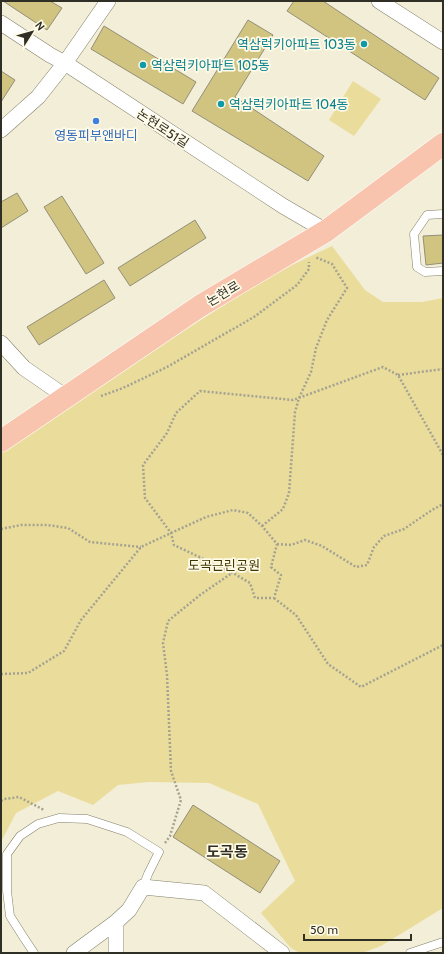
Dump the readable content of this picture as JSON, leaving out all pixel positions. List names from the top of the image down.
{
  "streets": {
    "main road": ["논현로"],
    "street": ["논현로51길"]
  },
  "crossings": [
    ["논현로51길", "논현로"]
  ],
  "districts": ["도곡동"],
  "parks": ["도곡근린공원"],
  "places": [
    "역삼럭키아파트 103동",
    "역삼럭키아파트 105동",
    "역삼럭키아파트 104동",
    "영동피부앤바디"
  ],
  "scale_bar": "50 m",
  "north": "top right"
}
